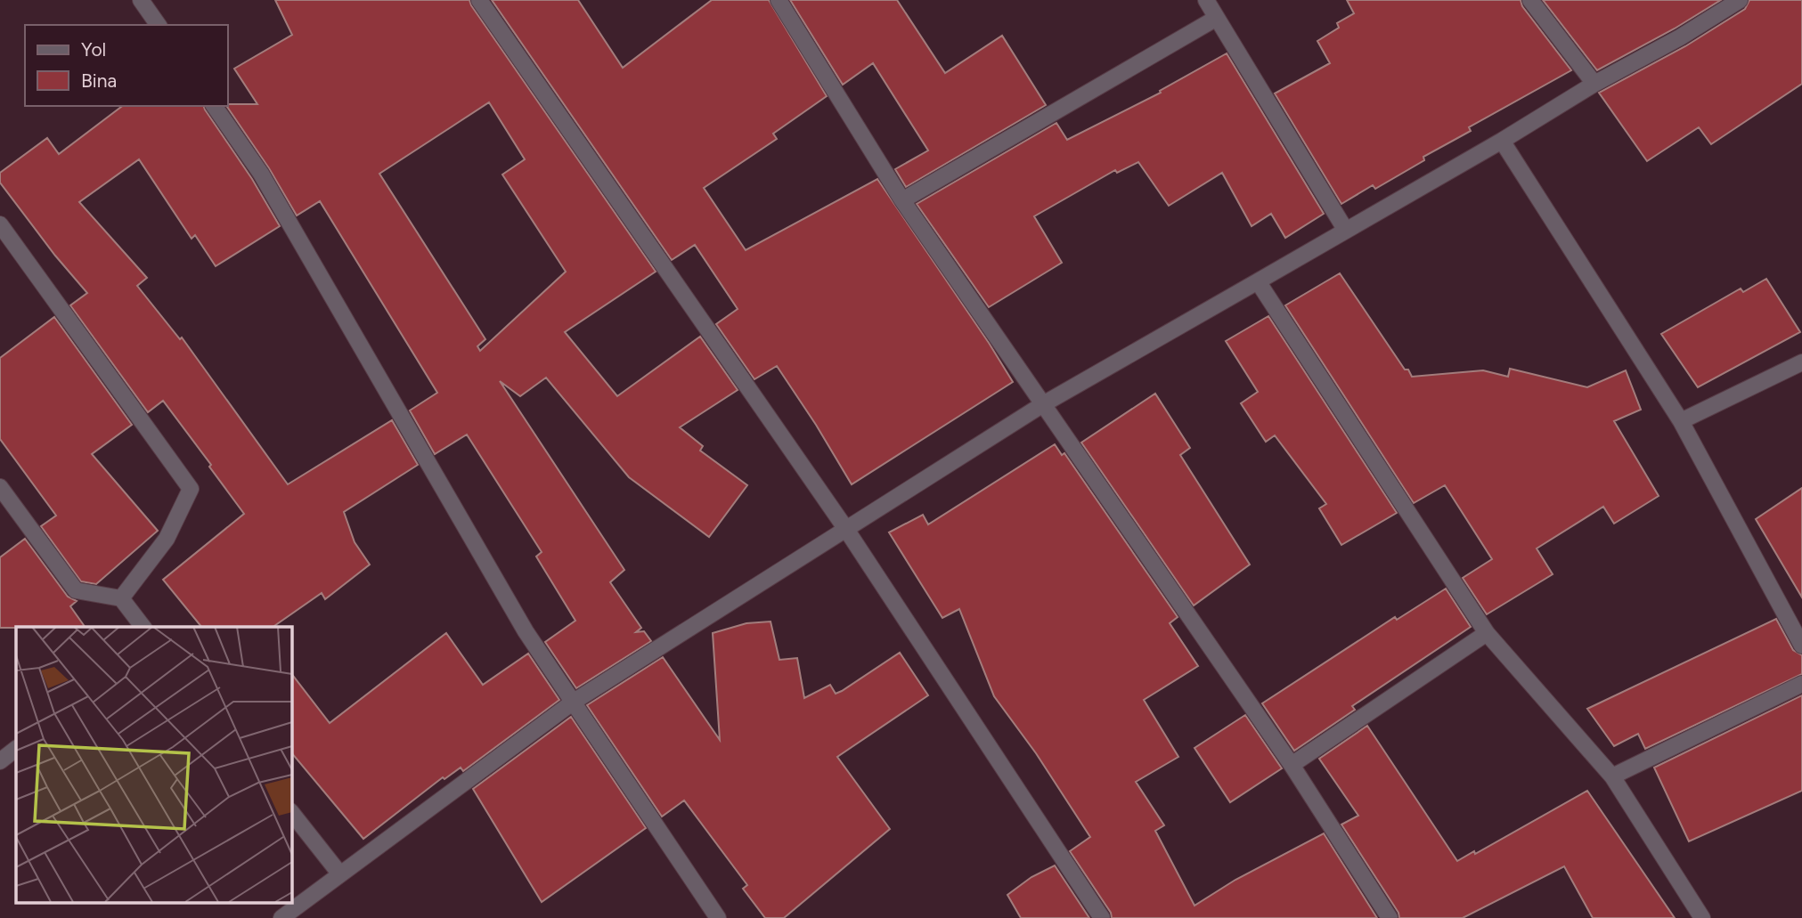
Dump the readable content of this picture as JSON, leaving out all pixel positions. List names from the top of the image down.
{
  "legend": ["Yol", "Bina"]
}
